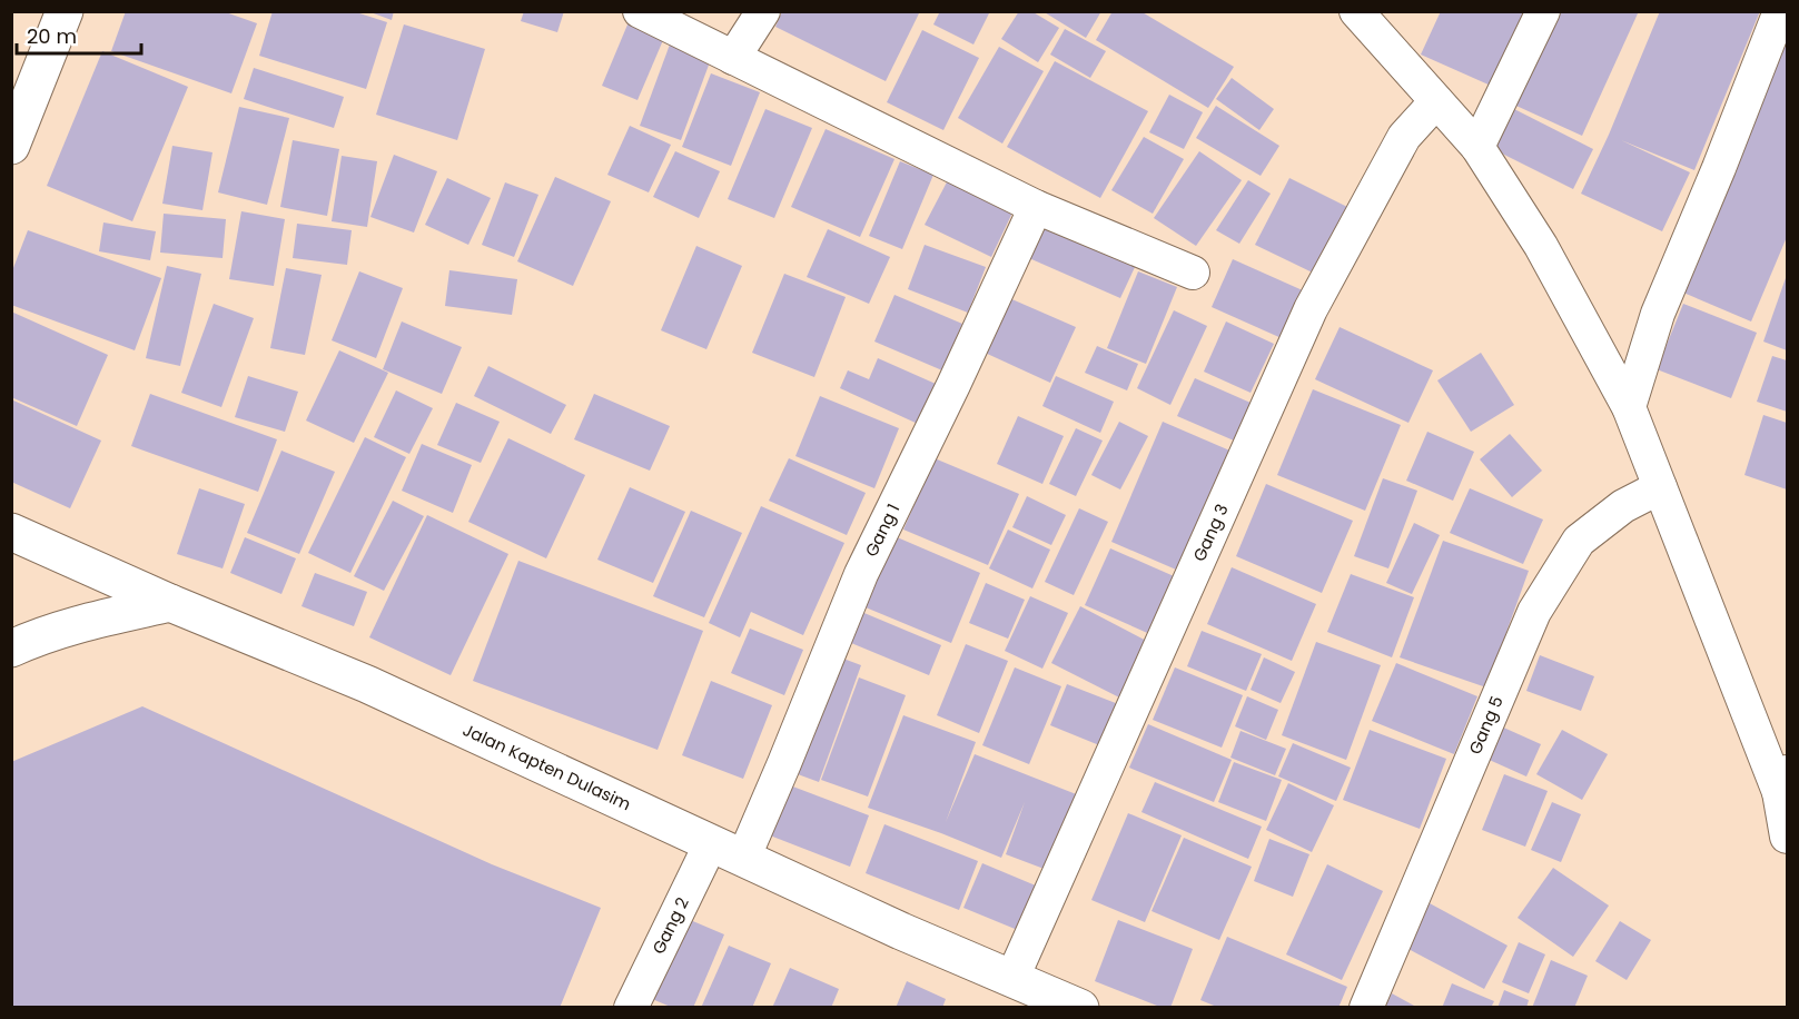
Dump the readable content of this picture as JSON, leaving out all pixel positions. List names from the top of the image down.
{
  "streets": {
    "main road": ["Jalan Kapten Dulasim"],
    "street": [
      "Gang 1",
      "Gang 3",
      "Gang 5",
      "Gang 2"
    ]
  },
  "crossings": [
    ["Gang 1", "Jalan Kapten Dulasim"],
    ["Gang 1", "Gang 2"],
    ["Gang 3", "Jalan Kapten Dulasim"],
    ["Jalan Kapten Dulasim", "Gang 2"]
  ],
  "scale_bar": "20 m"
}
